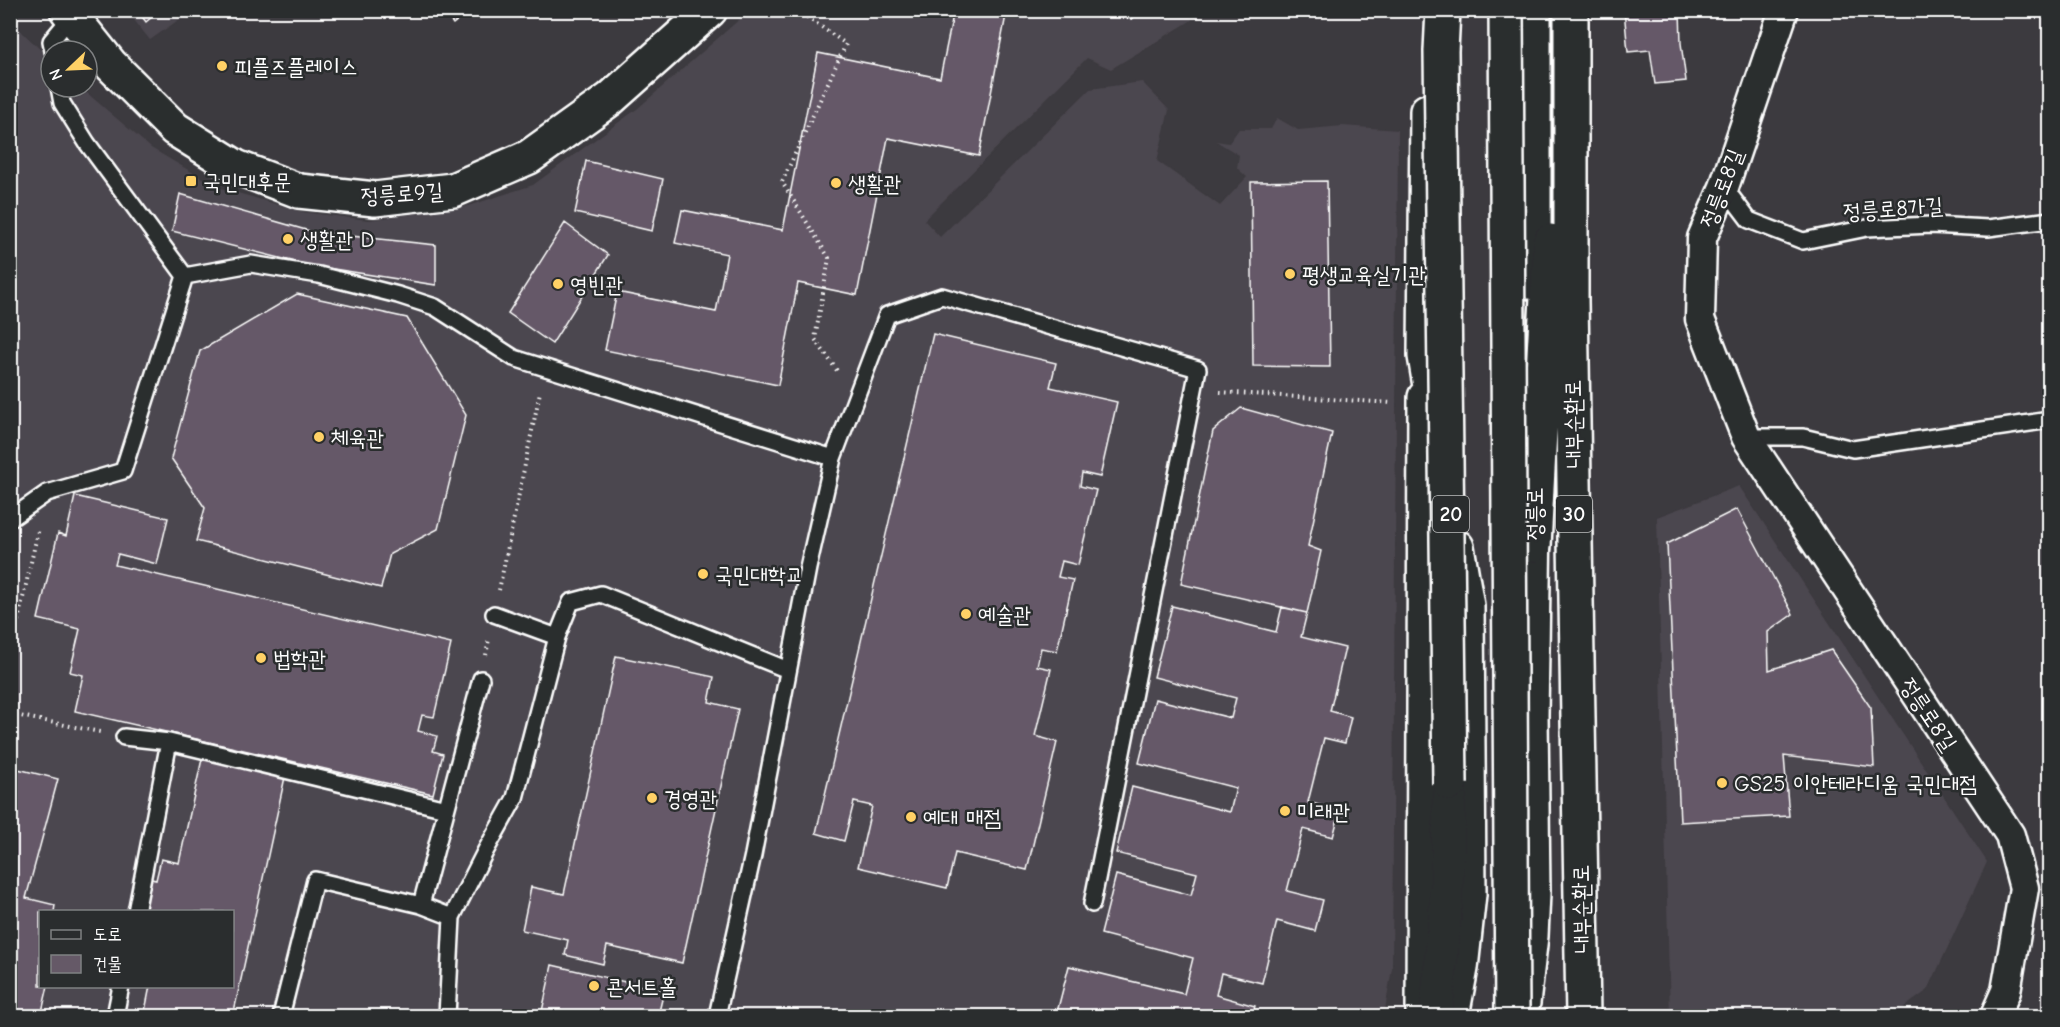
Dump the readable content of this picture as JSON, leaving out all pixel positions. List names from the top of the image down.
{
  "streets": {
    "main road": [
      "정릉로9길",
      "내부순환로",
      "20",
      "정릉로",
      "30"
    ],
    "street": ["정릉로8길"],
    "lane": ["정릉로8가길"]
  },
  "crossings": [
    ["정릉로8길", "정릉로8가길"]
  ],
  "places": {
    "other": [
      "피플즈플레이스",
      "생활관",
      "생활관 D",
      "평생교육실기관",
      "영빈관",
      "체육관",
      "국민대학교",
      "예술관",
      "법학관",
      "GS25 이안테라디움 국민대점",
      "경영관",
      "미래관",
      "예대 매점",
      "콘서트홀"
    ],
    "transit": ["국민대후문"]
  },
  "legend": ["도로", "건물"],
  "north": "bottom left"
}
